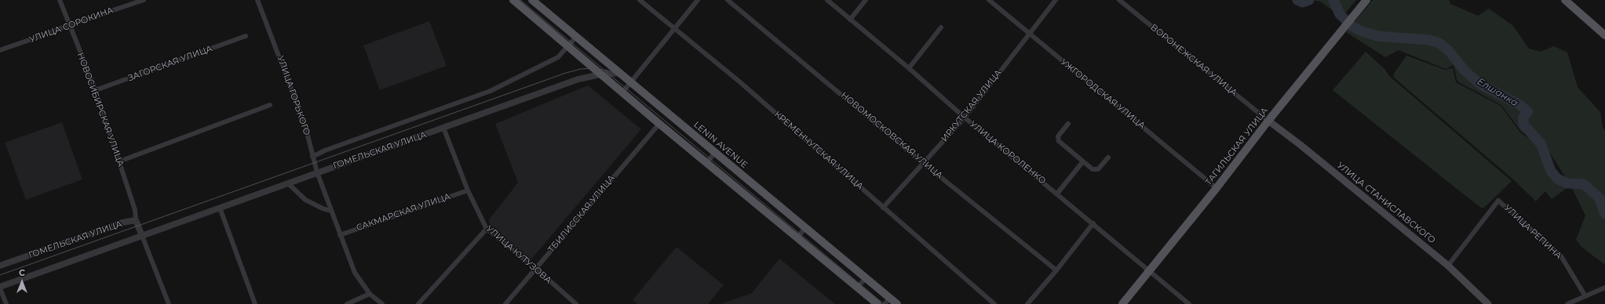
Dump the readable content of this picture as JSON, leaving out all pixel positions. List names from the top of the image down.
{
  "streets": {
    "main road": ["LENIN AVENUE", "ТАГИЛЬСКАЯ УЛИЦА", "УЛИЦА СТАНИСЛАВСКОГО"],
    "street": [
      "УЛИЦА СОРОКИНА",
      "ВОРОНЕЖСКАЯ УЛИЦА",
      "ЗАГОРСКАЯ УЛИЦА",
      "УЖГОРОДСКАЯ УЛИЦА",
      "УЛИЦА ГОРЬКОГО",
      "ИРКУТСКАЯ УЛИЦА",
      "НОВОСИБИРСКАЯ УЛИЦА",
      "НОВОМОСКОВСКАЯ УЛИЦА",
      "ГОМЕЛЬСКАЯ УЛИЦА",
      "КРЕМЕНЧУГСКАЯ УЛИЦА",
      "УЛИЦА КОРОЛЕНКО",
      "САКМАРСКАЯ УЛИЦА",
      "ТБИЛИССКАЯ УЛИЦА",
      "УЛИЦА РЕПИНА",
      "УЛИЦА КУТУЗОВА"
    ]
  },
  "crossings": [
    ["УЛИЦА СОРОКИНА", "НОВОСИБИРСКАЯ УЛИЦА"],
    ["ВОРОНЕЖСКАЯ УЛИЦА", "ТАГИЛЬСКАЯ УЛИЦА"],
    ["ВОРОНЕЖСКАЯ УЛИЦА", "УЛИЦА СТАНИСЛАВСКОГО"],
    ["ЗАГОРСКАЯ УЛИЦА", "НОВОСИБИРСКАЯ УЛИЦА"],
    ["УЖГОРОДСКАЯ УЛИЦА", "ИРКУТСКАЯ УЛИЦА"],
    ["УЖГОРОДСКАЯ УЛИЦА", "ТАГИЛЬСКАЯ УЛИЦА"],
    ["УЛИЦА ГОРЬКОГО", "ГОМЕЛЬСКАЯ УЛИЦА"],
    ["УЛИЦА ГОРЬКОГО", "САКМАРСКАЯ УЛИЦА"],
    ["ИРКУТСКАЯ УЛИЦА", "НОВОМОСКОВСКАЯ УЛИЦА"],
    ["ИРКУТСКАЯ УЛИЦА", "КРЕМЕНЧУГСКАЯ УЛИЦА"],
    ["ИРКУТСКАЯ УЛИЦА", "УЛИЦА КОРОЛЕНКО"],
    ["НОВОСИБИРСКАЯ УЛИЦА", "ГОМЕЛЬСКАЯ УЛИЦА"],
    ["LENIN AVENUE", "ГОМЕЛЬСКАЯ УЛИЦА"],
    ["ТАГИЛЬСКАЯ УЛИЦА", "УЛИЦА КОРОЛЕНКО"],
    ["ТАГИЛЬСКАЯ УЛИЦА", "УЛИЦА СТАНИСЛАВСКОГО"],
    ["ГОМЕЛЬСКАЯ УЛИЦА", "УЛИЦА КУТУЗОВА"],
    ["УЛИЦА СТАНИСЛАВСКОГО", "УЛИЦА РЕПИНА"],
    ["САКМАРСКАЯ УЛИЦА", "УЛИЦА КУТУЗОВА"],
    ["ТБИЛИССКАЯ УЛИЦА", "УЛИЦА КУТУЗОВА"]
  ],
  "water": ["Елшанка"],
  "north": "top"
}
